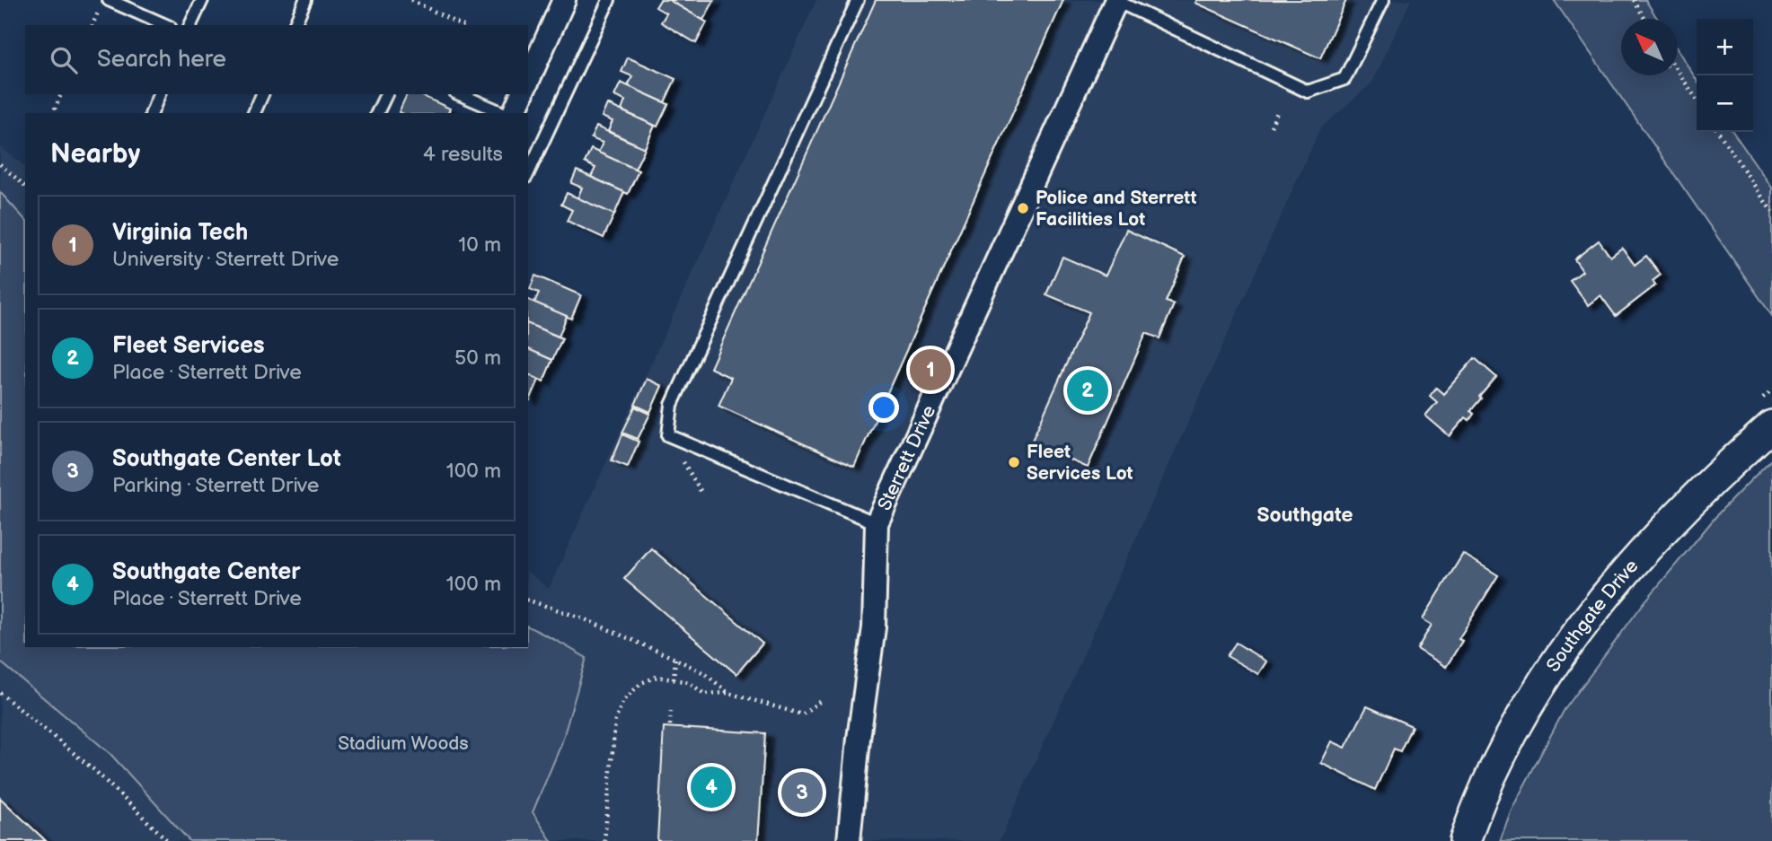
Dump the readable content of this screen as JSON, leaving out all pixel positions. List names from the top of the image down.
{
  "streets": {
    "street": ["Sterrett Drive", "Southgate Drive"]
  },
  "districts": ["Southgate"],
  "parks": ["Stadium Woods"],
  "places": ["Police and Sterrett Facilities Lot", "Fleet Services Lot"],
  "north": "top left",
  "page": {
    "map_buttons": ["+", "−"],
    "search": "Search here",
    "heading": ["Nearby", "4 results"],
    "list": [
      {
        "mark": "1",
        "name": "Virginia Tech",
        "note": "University · Sterrett Drive",
        "value": "10 m"
      },
      {
        "mark": "2",
        "name": "Fleet Services",
        "note": "Place · Sterrett Drive",
        "value": "50 m"
      },
      {
        "mark": "3",
        "name": "Southgate Center Lot",
        "note": "Parking · Sterrett Drive",
        "value": "100 m"
      },
      {
        "mark": "4",
        "name": "Southgate Center",
        "note": "Place · Sterrett Drive",
        "value": "100 m"
      }
    ],
    "pins": [
      "1",
      "2",
      "4",
      "3"
    ]
  }
}
